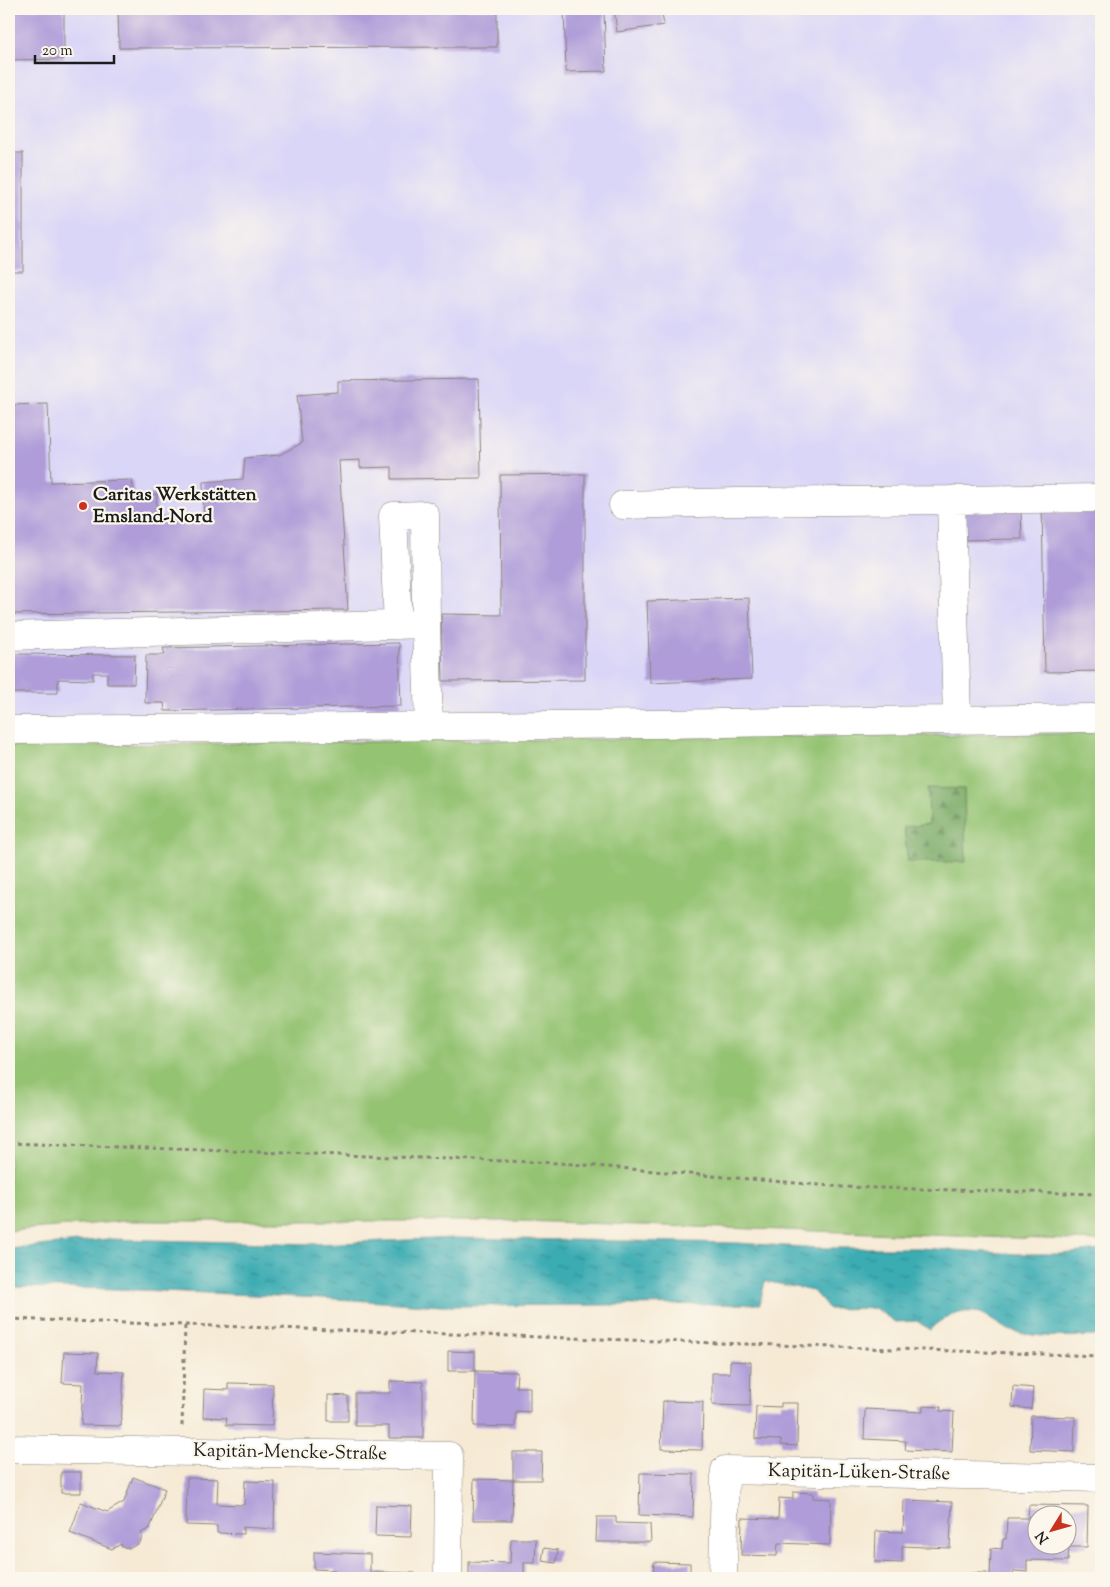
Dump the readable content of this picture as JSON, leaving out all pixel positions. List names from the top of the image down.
{
  "streets": {
    "street": ["Kapitän-Mencke-Straße", "Kapitän-Lüken-Straße"]
  },
  "places": ["Caritas Werkstätten Emsland-Nord"],
  "scale_bar": "20 m",
  "north": "bottom left"
}
